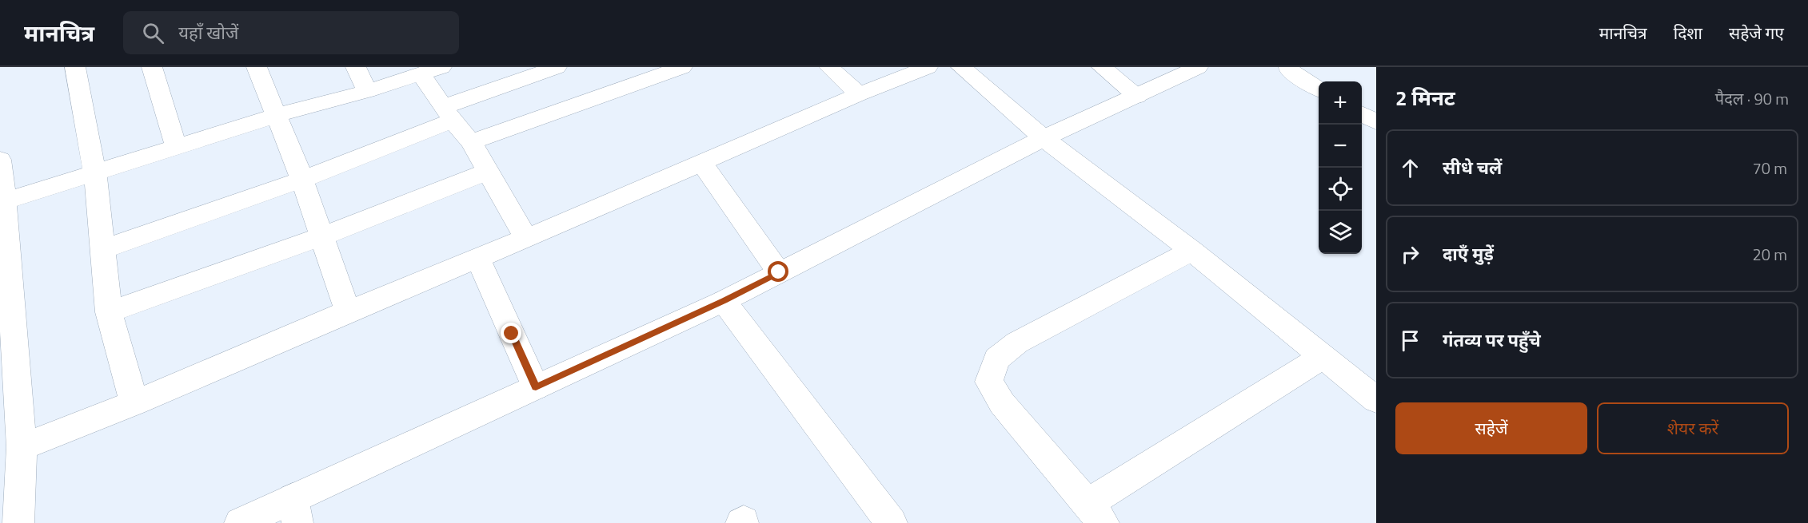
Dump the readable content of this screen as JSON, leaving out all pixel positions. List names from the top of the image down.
{
  "page": {
    "header": "मानचित्र",
    "search": "यहाँ खोजें",
    "nav": ["मानचित्र", "दिशा", "सहेजे गए"],
    "heading": ["2 मिनट", "पैदल · 90 m"],
    "map_buttons": ["+", "−"],
    "list": [
      ["सीधे चलें", "70 m"],
      ["दाएँ मुड़ें", "20 m"],
      "गंतव्य पर पहुँचे"
    ],
    "buttons": ["सहेजें", "शेयर करें"]
  }
}
